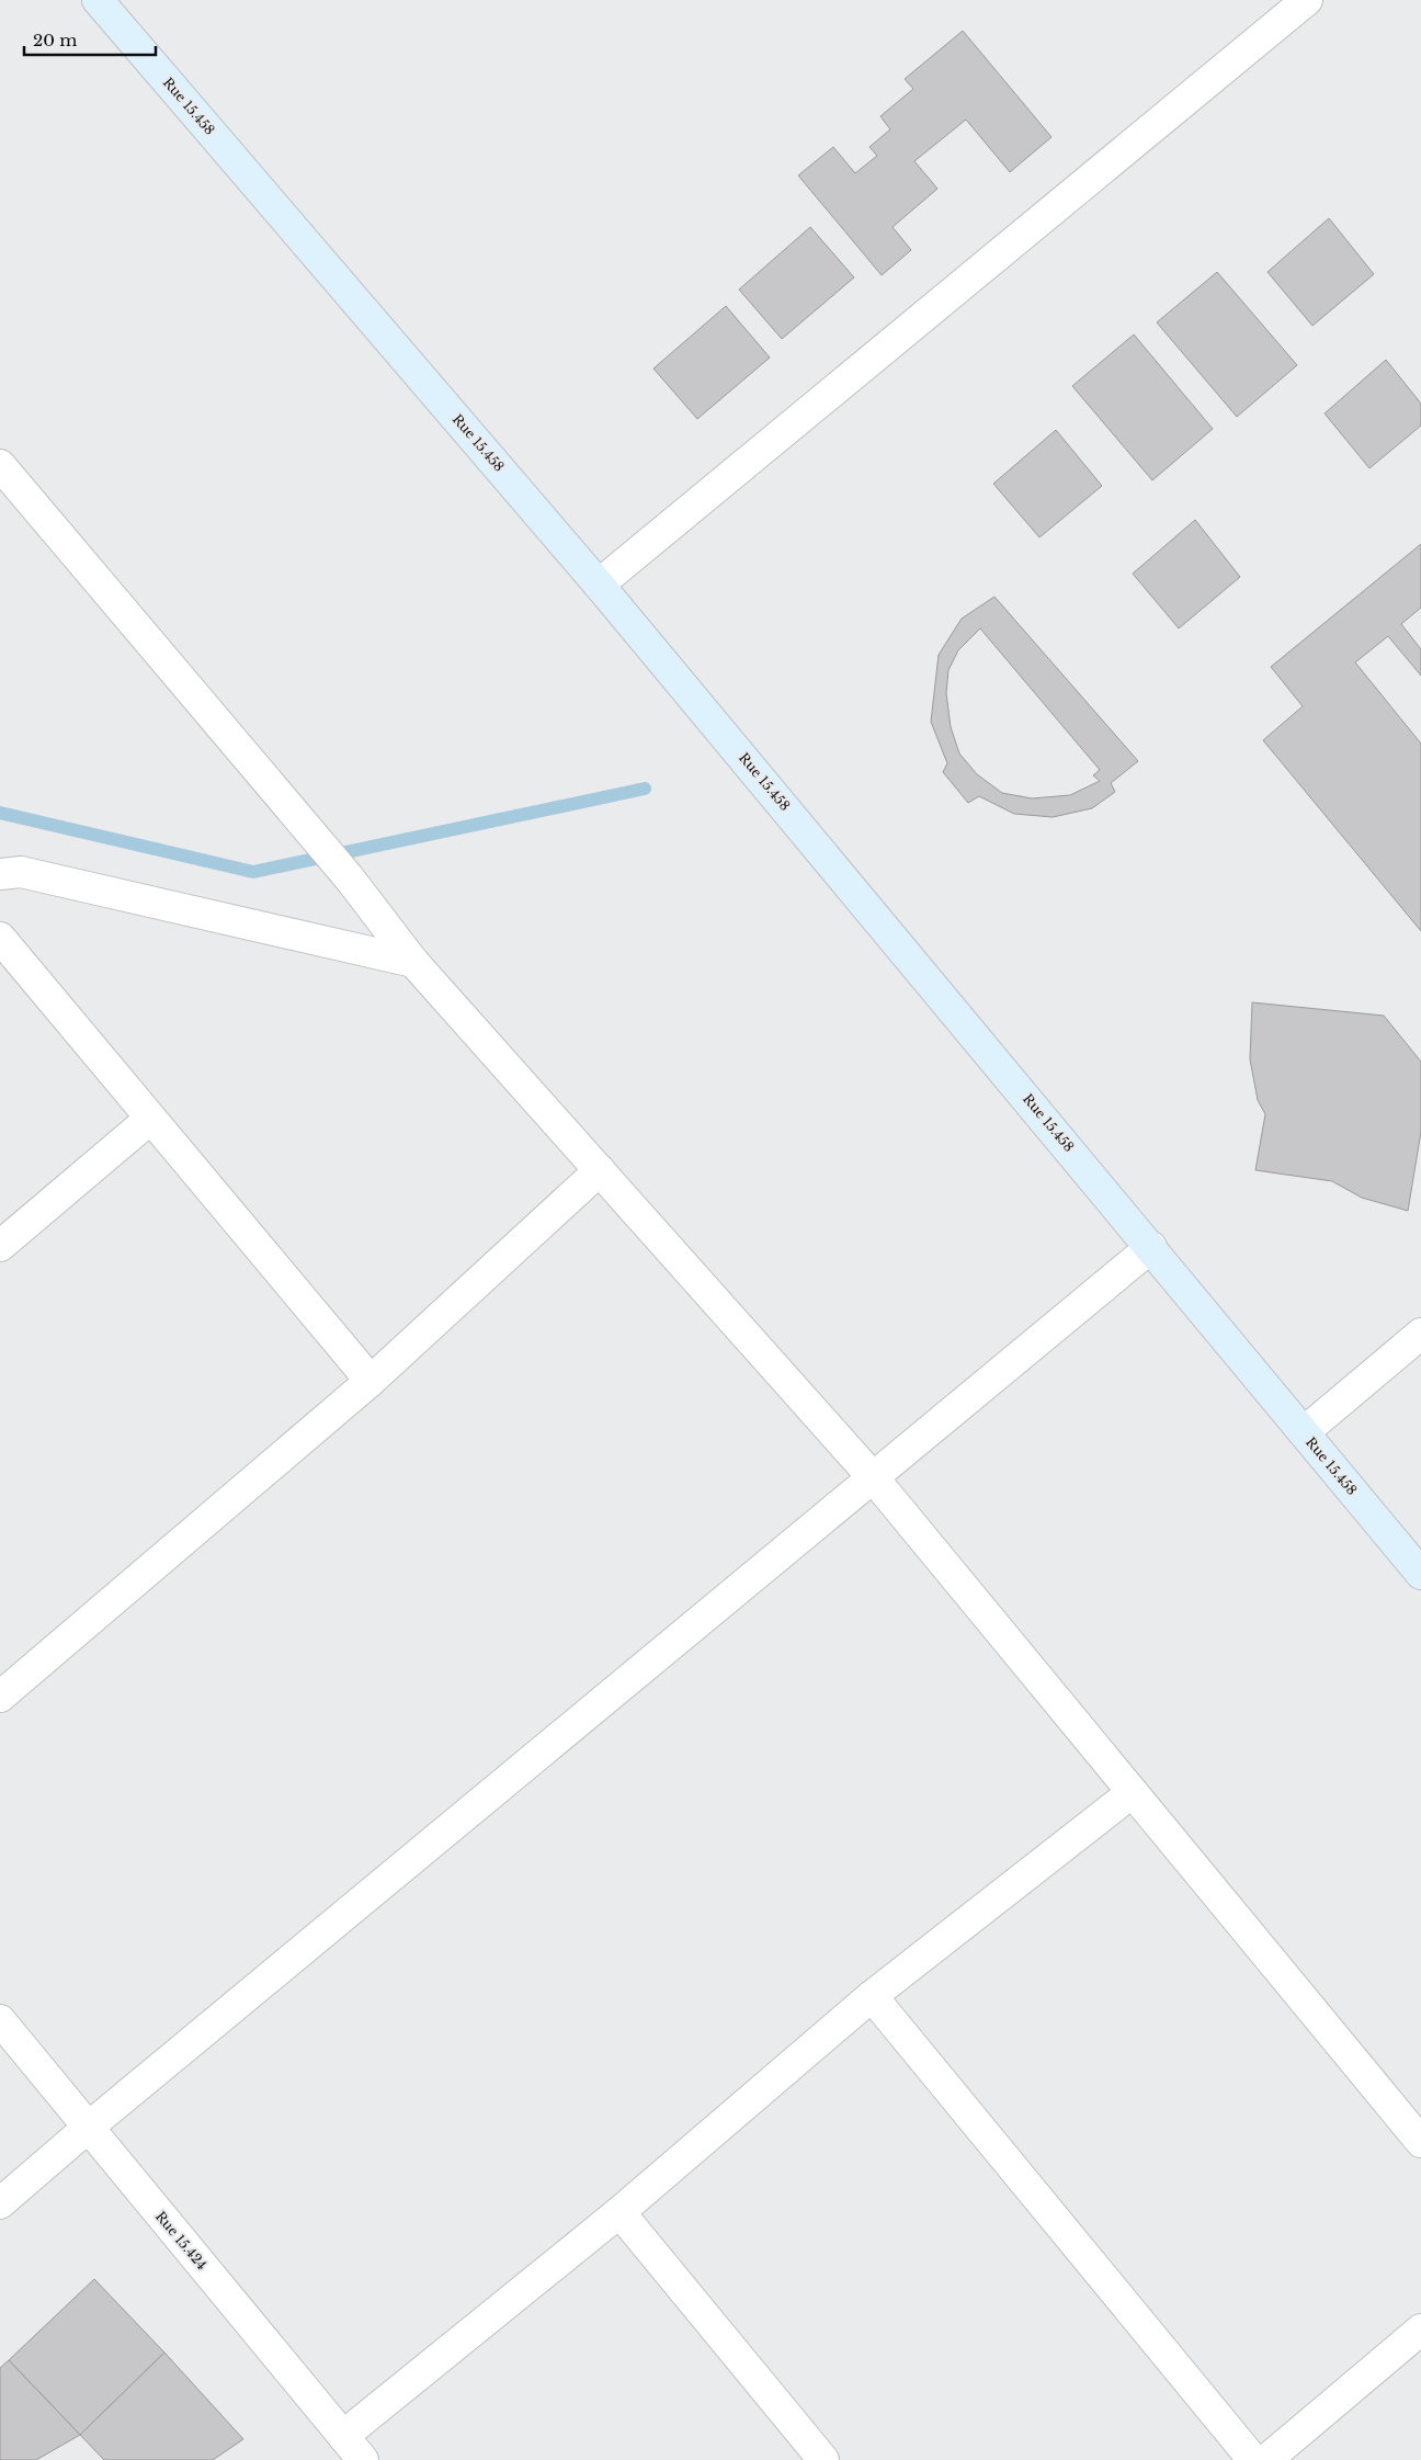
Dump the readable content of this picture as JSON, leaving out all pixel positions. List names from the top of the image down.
{
  "streets": {
    "main road": ["Rue 15.458"],
    "street": ["Rue 15.424"]
  },
  "scale_bar": "20 m"
}
